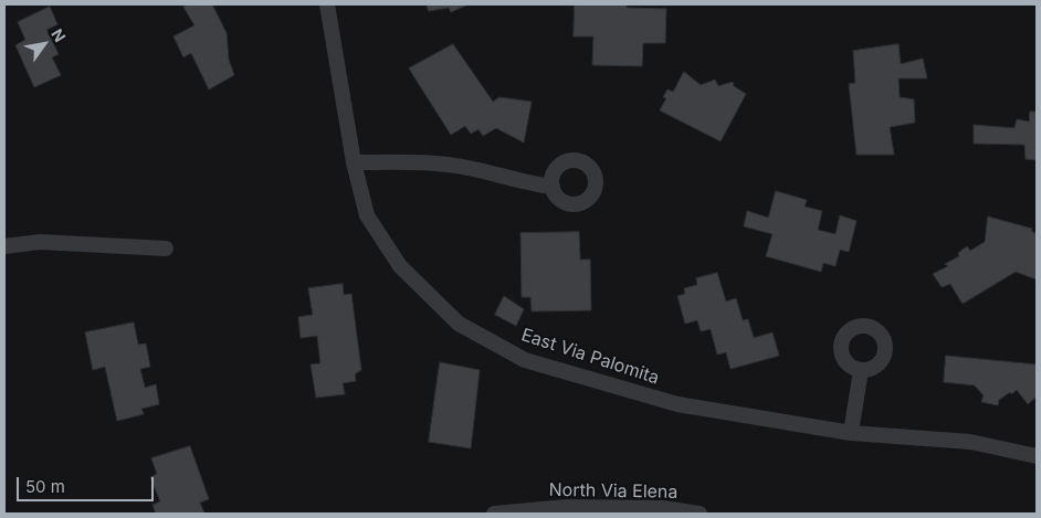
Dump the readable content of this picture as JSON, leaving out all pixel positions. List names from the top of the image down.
{
  "streets": {
    "street": ["East Via Palomita", "North Via Elena"]
  },
  "scale_bar": "50 m",
  "north": "top right"
}
